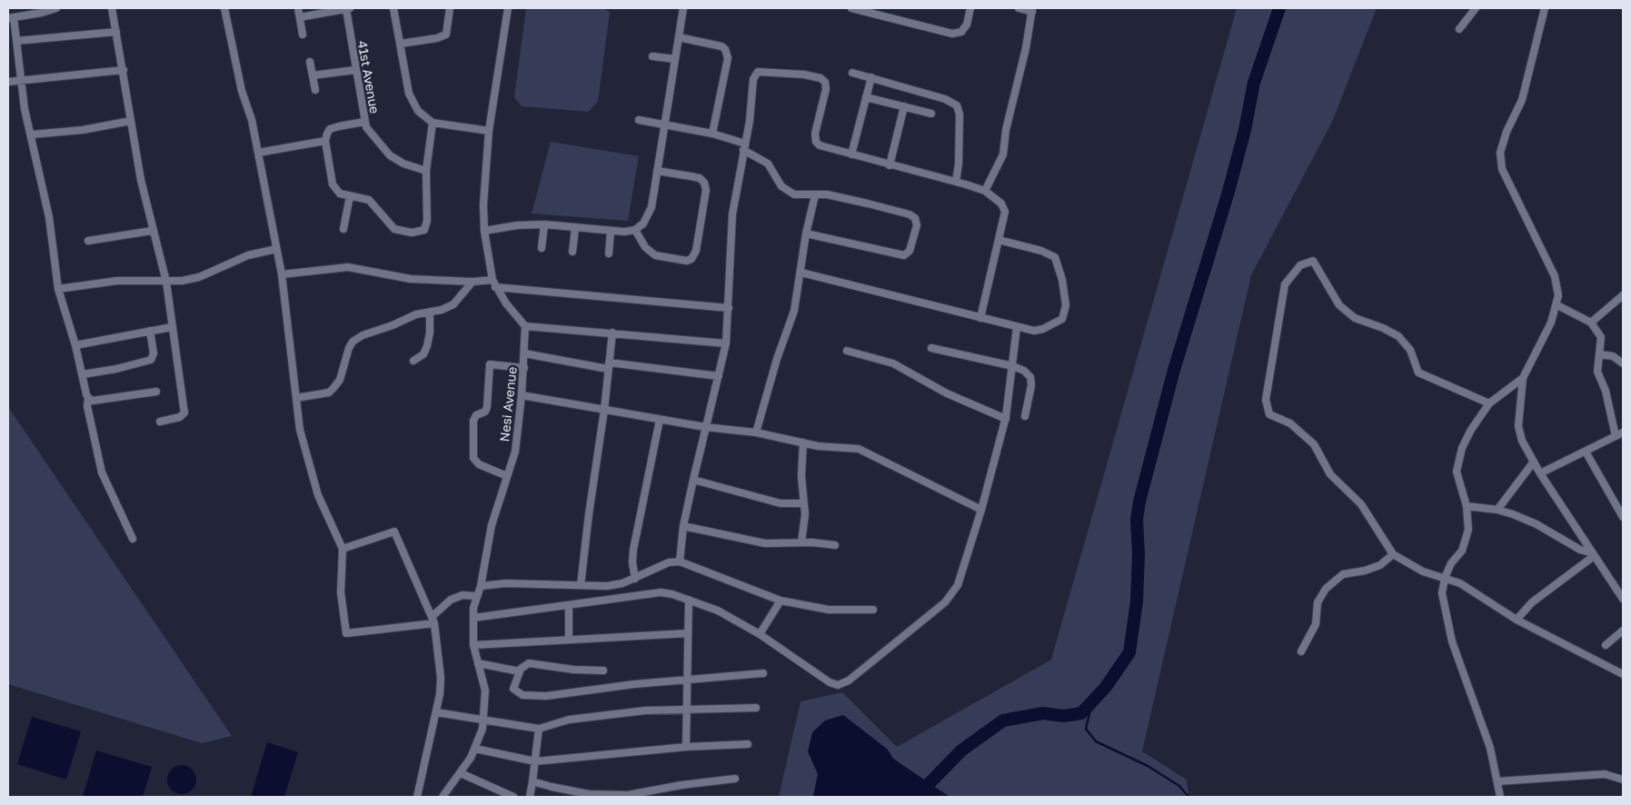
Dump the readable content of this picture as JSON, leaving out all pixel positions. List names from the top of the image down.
{
  "streets": {
    "street": ["41st Avenue", "Nesi Avenue"]
  }
}
